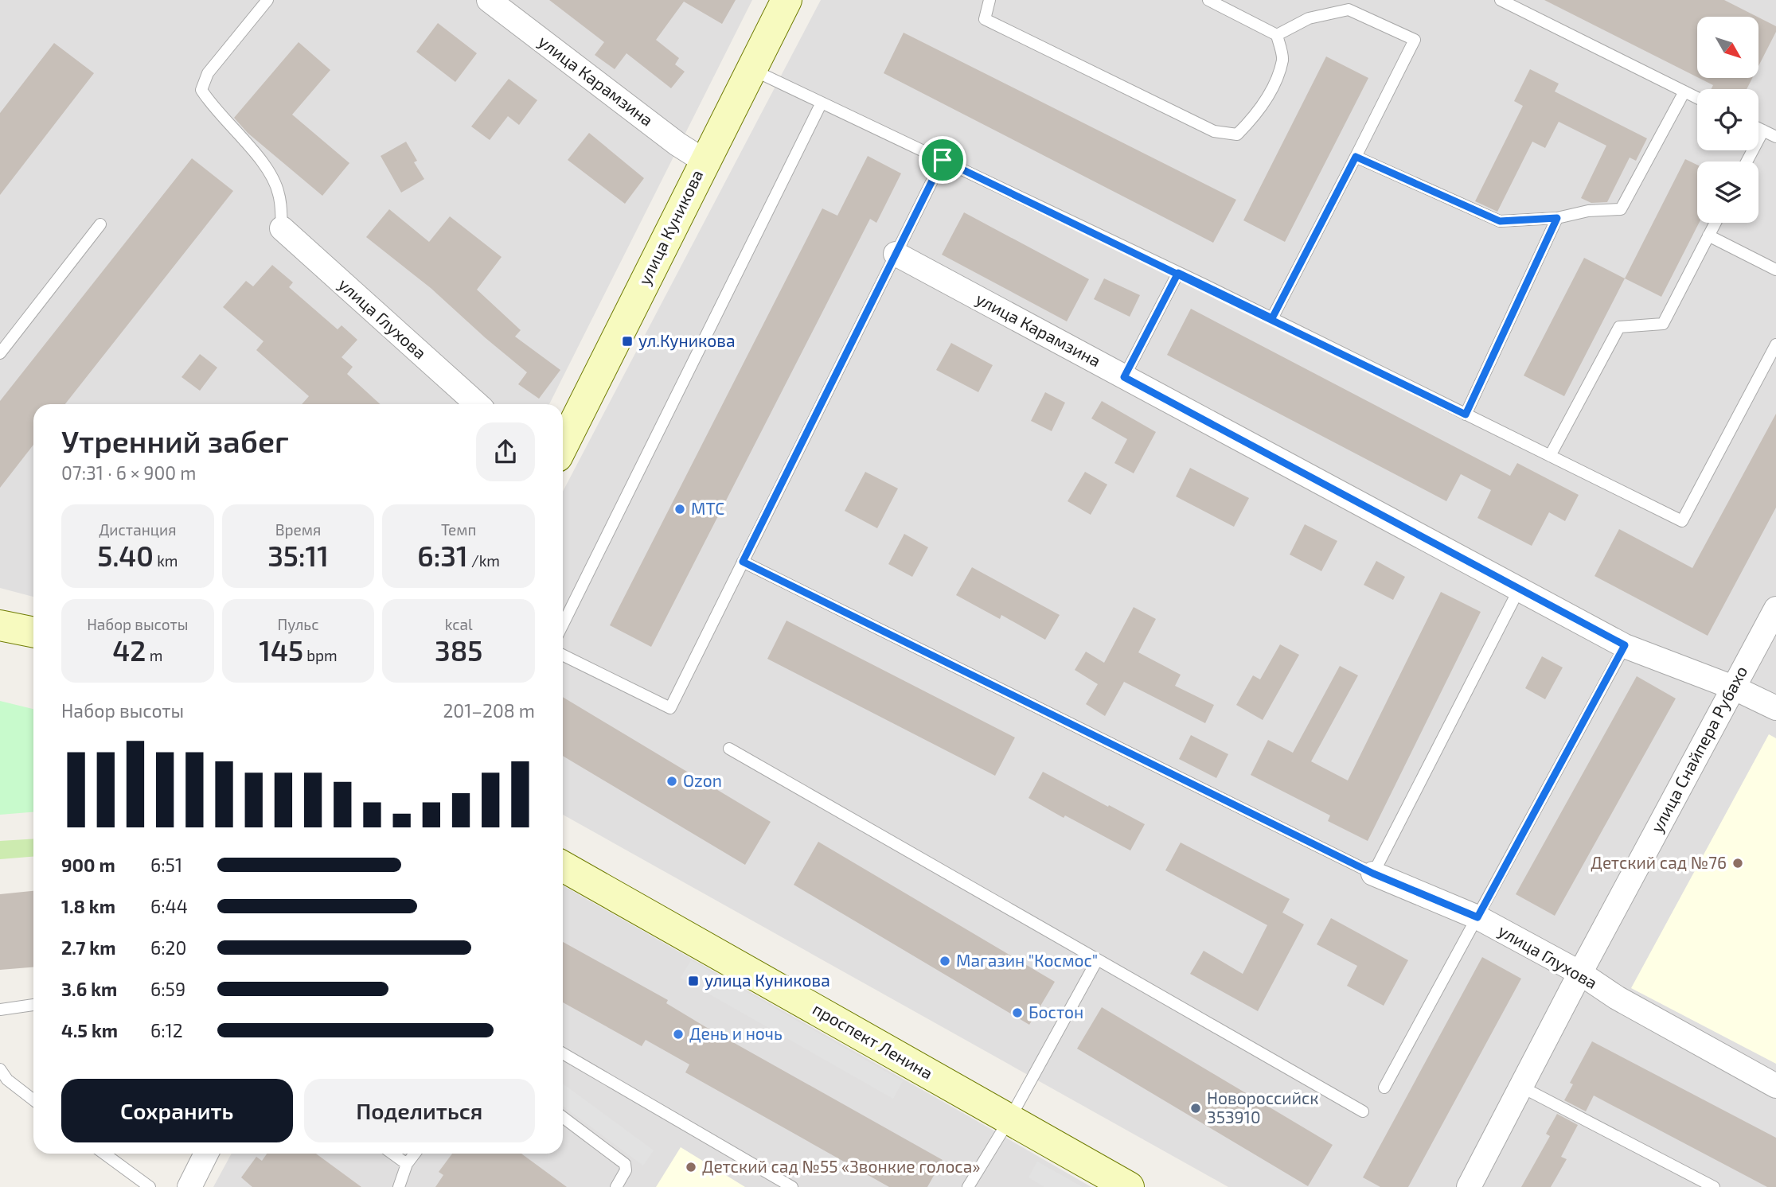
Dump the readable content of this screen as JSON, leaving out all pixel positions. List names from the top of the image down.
{
  "streets": {
    "street": [
      "улица Карамзина",
      "улица Куникова",
      "улица Глухова",
      "улица Снайпера Рубахо",
      "проспект Ленина"
    ]
  },
  "crossings": [
    ["улица Карамзина", "улица Куникова"],
    ["улица Карамзина", "улица Снайпера Рубахо"],
    ["улица Глухова", "улица Снайпера Рубахо"]
  ],
  "places": {
    "transit": ["ул.Куникова", "улица Куникова"],
    "other": [
      "МТС",
      "Ozon",
      "Детский сад №76",
      "Магазин \"Космос\"",
      "Бостон",
      "День и ночь",
      "Новороссийск 353910",
      "Детский сад №55 «Звонкие голоса»"
    ]
  },
  "north": "bottom right",
  "page": {
    "heading": ["Утренний забег", "07:31 · 6 × 900 m"],
    "stats": [
      ["Дистанция", "5.40 km"],
      ["Время", "35:11"],
      ["Темп", "6:31 /km"],
      ["Набор высоты", "42 m"],
      ["Пульс", "145 bpm"],
      ["kcal", "385"]
    ],
    "chart": ["Набор высоты", "201–208 m"],
    "list": [
      {
        "name": "900 m",
        "note": "6:51"
      },
      {
        "name": "1.8 km",
        "note": "6:44"
      },
      {
        "name": "2.7 km",
        "note": "6:20"
      },
      {
        "name": "3.6 km",
        "note": "6:59"
      },
      {
        "name": "4.5 km",
        "note": "6:12"
      }
    ],
    "buttons": ["Сохранить", "Поделиться"]
  }
}
